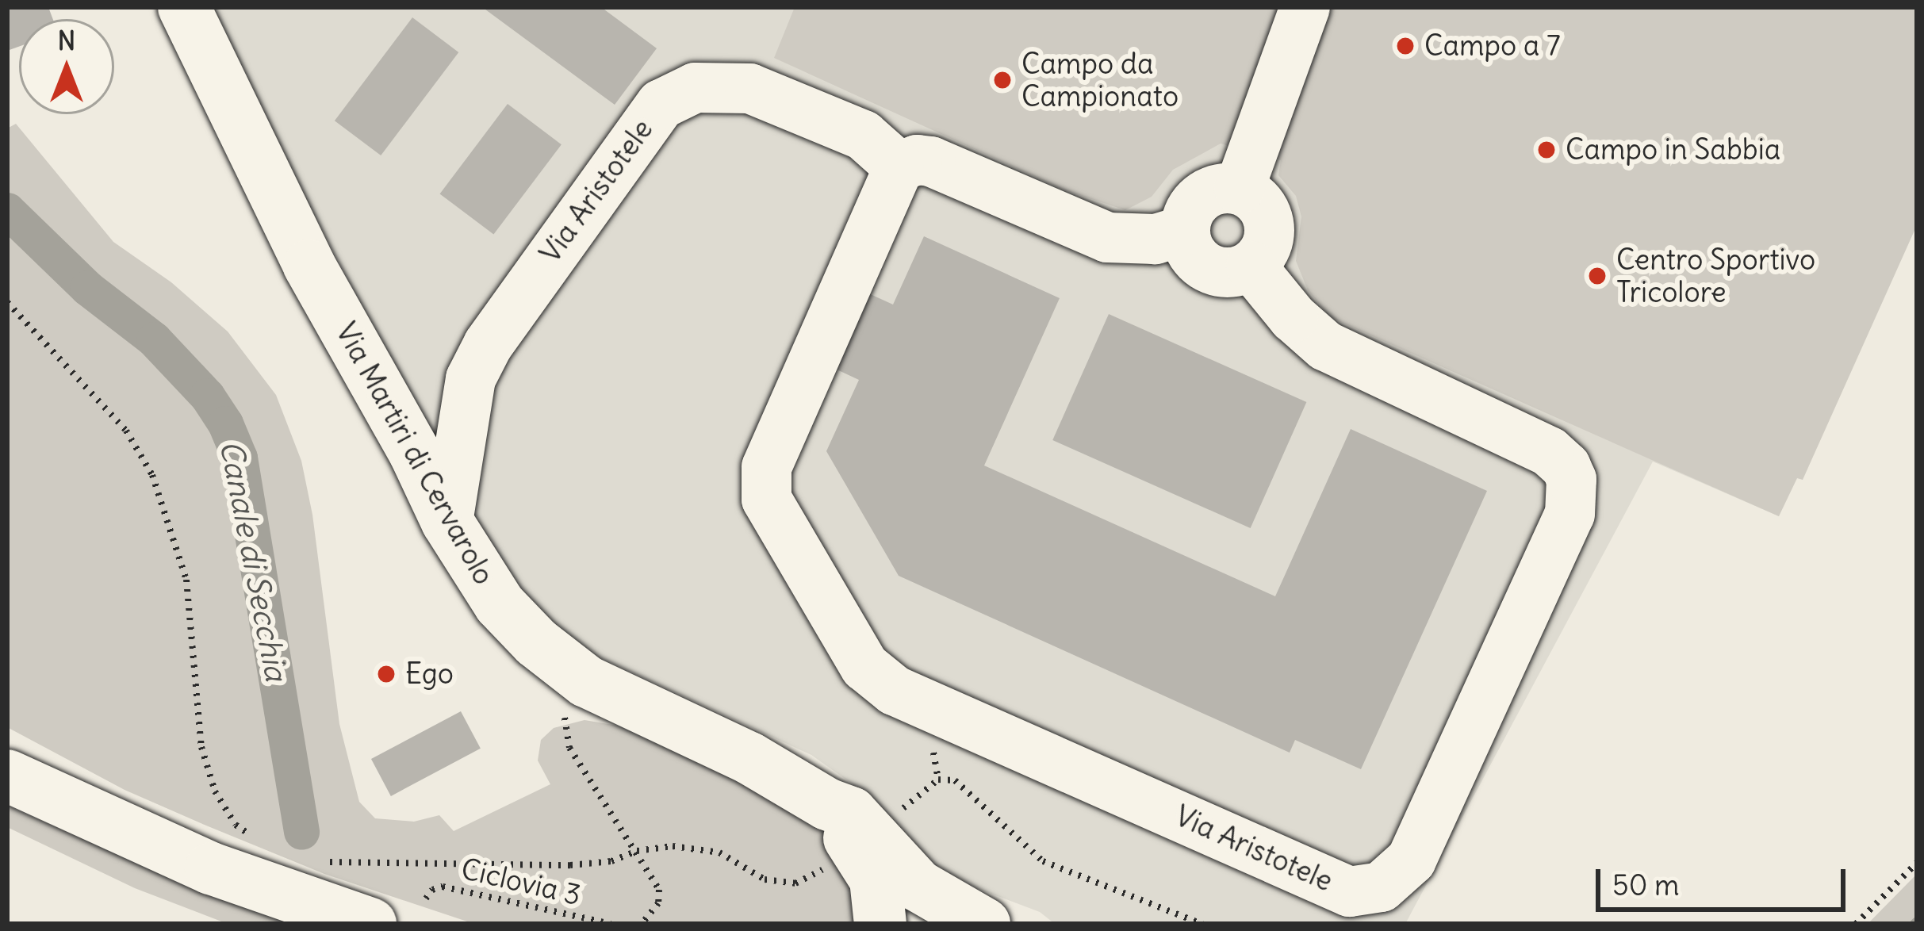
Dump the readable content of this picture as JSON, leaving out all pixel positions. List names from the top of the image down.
{
  "streets": {
    "main road": ["Via Martiri di Cervarolo"],
    "street": ["Via Aristotele"],
    "path": ["Ciclovia 3"]
  },
  "crossings": [
    ["Via Aristotele", "Via Martiri di Cervarolo"]
  ],
  "water": ["Canale di Secchia"],
  "places": [
    "Campo a 7",
    "Campo da Campionato",
    "Campo in Sabbia",
    "Centro Sportivo Tricolore",
    "Ego"
  ],
  "scale_bar": "50 m",
  "north": "top"
}
